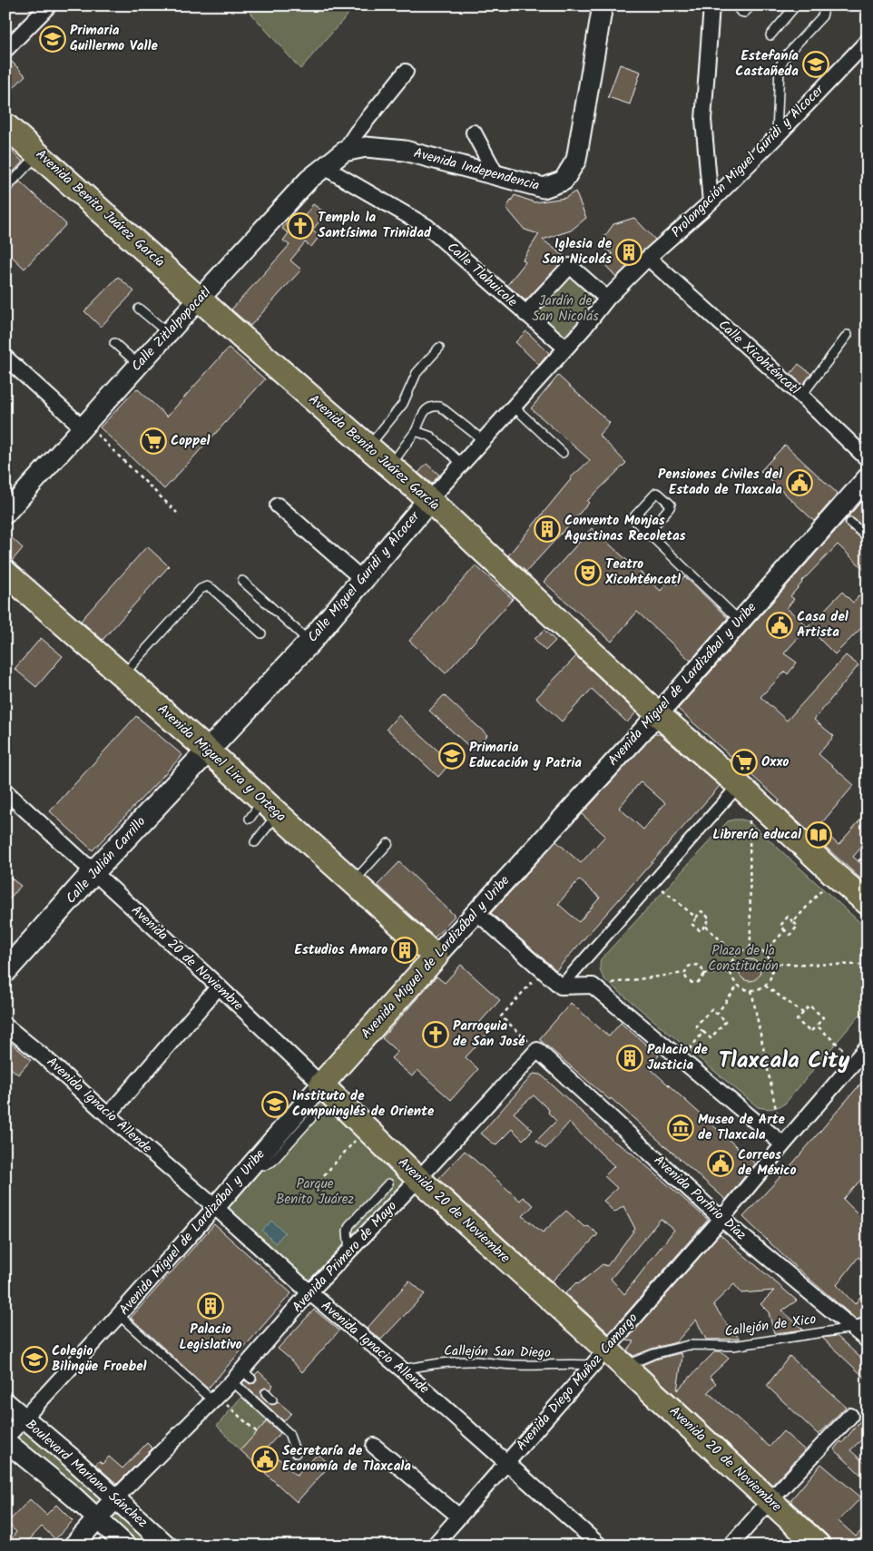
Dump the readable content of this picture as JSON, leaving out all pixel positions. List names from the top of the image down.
{
  "streets": {
    "main road": [
      "Avenida Benito Juárez García",
      "Calle Miguel Guridi y Alcocer",
      "Avenida Miguel de Lardizábal y Uribe",
      "Avenida Miguel Lira y Ortega",
      "Calle Julián Carrillo",
      "Avenida 20 de Noviembre"
    ],
    "street": [
      "Prolongación Miguel Guridi y Alcocer",
      "Avenida Independencia",
      "Calle Tlahuicole",
      "Calle Zitlalpopocatl",
      "Calle Xicohténcatl",
      "Avenida Ignacio Allende",
      "Avenida Porfirio Díaz",
      "Avenida Primero de Mayo",
      "Avenida Diego Muñoz Camargo",
      "Boulevard Mariano Sánchez"
    ],
    "lane": ["Callejón de Xico", "Callejón San Diego"]
  },
  "crossings": [
    ["Prolongación Miguel Guridi y Alcocer", "Calle Xicohténcatl"],
    ["Prolongación Miguel Guridi y Alcocer", "Calle Miguel Guridi y Alcocer"],
    ["Avenida Independencia", "Calle Zitlalpopocatl"],
    ["Avenida Benito Juárez García", "Calle Zitlalpopocatl"],
    ["Avenida Benito Juárez García", "Calle Miguel Guridi y Alcocer"],
    ["Avenida Benito Juárez García", "Avenida Miguel de Lardizábal y Uribe"],
    ["Calle Tlahuicole", "Calle Zitlalpopocatl"],
    ["Calle Tlahuicole", "Calle Miguel Guridi y Alcocer"],
    ["Calle Miguel Guridi y Alcocer", "Avenida Miguel Lira y Ortega"],
    ["Calle Miguel Guridi y Alcocer", "Calle Julián Carrillo"],
    ["Avenida Miguel de Lardizábal y Uribe", "Avenida Miguel Lira y Ortega"],
    ["Avenida Miguel de Lardizábal y Uribe", "Avenida 20 de Noviembre"],
    ["Avenida Miguel de Lardizábal y Uribe", "Avenida Ignacio Allende"],
    ["Avenida Miguel de Lardizábal y Uribe", "Boulevard Mariano Sánchez"],
    ["Avenida Miguel Lira y Ortega", "Calle Julián Carrillo"],
    ["Calle Julián Carrillo", "Avenida 20 de Noviembre"],
    ["Avenida 20 de Noviembre", "Avenida Primero de Mayo"],
    ["Avenida 20 de Noviembre", "Callejón de Xico"],
    ["Avenida 20 de Noviembre", "Callejón San Diego"],
    ["Avenida 20 de Noviembre", "Avenida Diego Muñoz Camargo"],
    ["Avenida Ignacio Allende", "Avenida Primero de Mayo"],
    ["Avenida Ignacio Allende", "Callejón San Diego"],
    ["Avenida Ignacio Allende", "Avenida Diego Muñoz Camargo"],
    ["Avenida Porfirio Díaz", "Avenida Primero de Mayo"],
    ["Avenida Porfirio Díaz", "Callejón de Xico"],
    ["Avenida Porfirio Díaz", "Avenida Diego Muñoz Camargo"],
    ["Avenida Primero de Mayo", "Boulevard Mariano Sánchez"],
    ["Callejón San Diego", "Avenida Diego Muñoz Camargo"]
  ],
  "districts": ["Tlaxcala City"],
  "parks": ["Jardín de San Nicolás", "Plaza de la Constitución", "Parque Benito Juárez"],
  "places": {
    "school or university": [
      "Primaria Guillermo Valle",
      "Estefanía Castañeda",
      "Primaria Educación y Patria",
      "Instituto de Compuinglés de Oriente",
      "Colegio Bilingüe Froebel"
    ],
    "church": ["Templo la Santísima Trinidad", "Parroquia de San José"],
    "building": [
      "Iglesia de San Nicolás",
      "Convento Monjas Agustinas Recoletas",
      "Estudios Amaro",
      "Palacio de Justicia",
      "Palacio Legislativo"
    ],
    "supermarket": ["Coppel", "Oxxo"],
    "public building": [
      "Pensiones Civiles del Estado de Tlaxcala",
      "Casa del Artista",
      "Correos de México",
      "Secretaría de Economía de Tlaxcala"
    ],
    "theatre": ["Teatro Xicohténcatl"],
    "library": ["Librería educal"],
    "museum": ["Museo de Arte de Tlaxcala"]
  }
}
